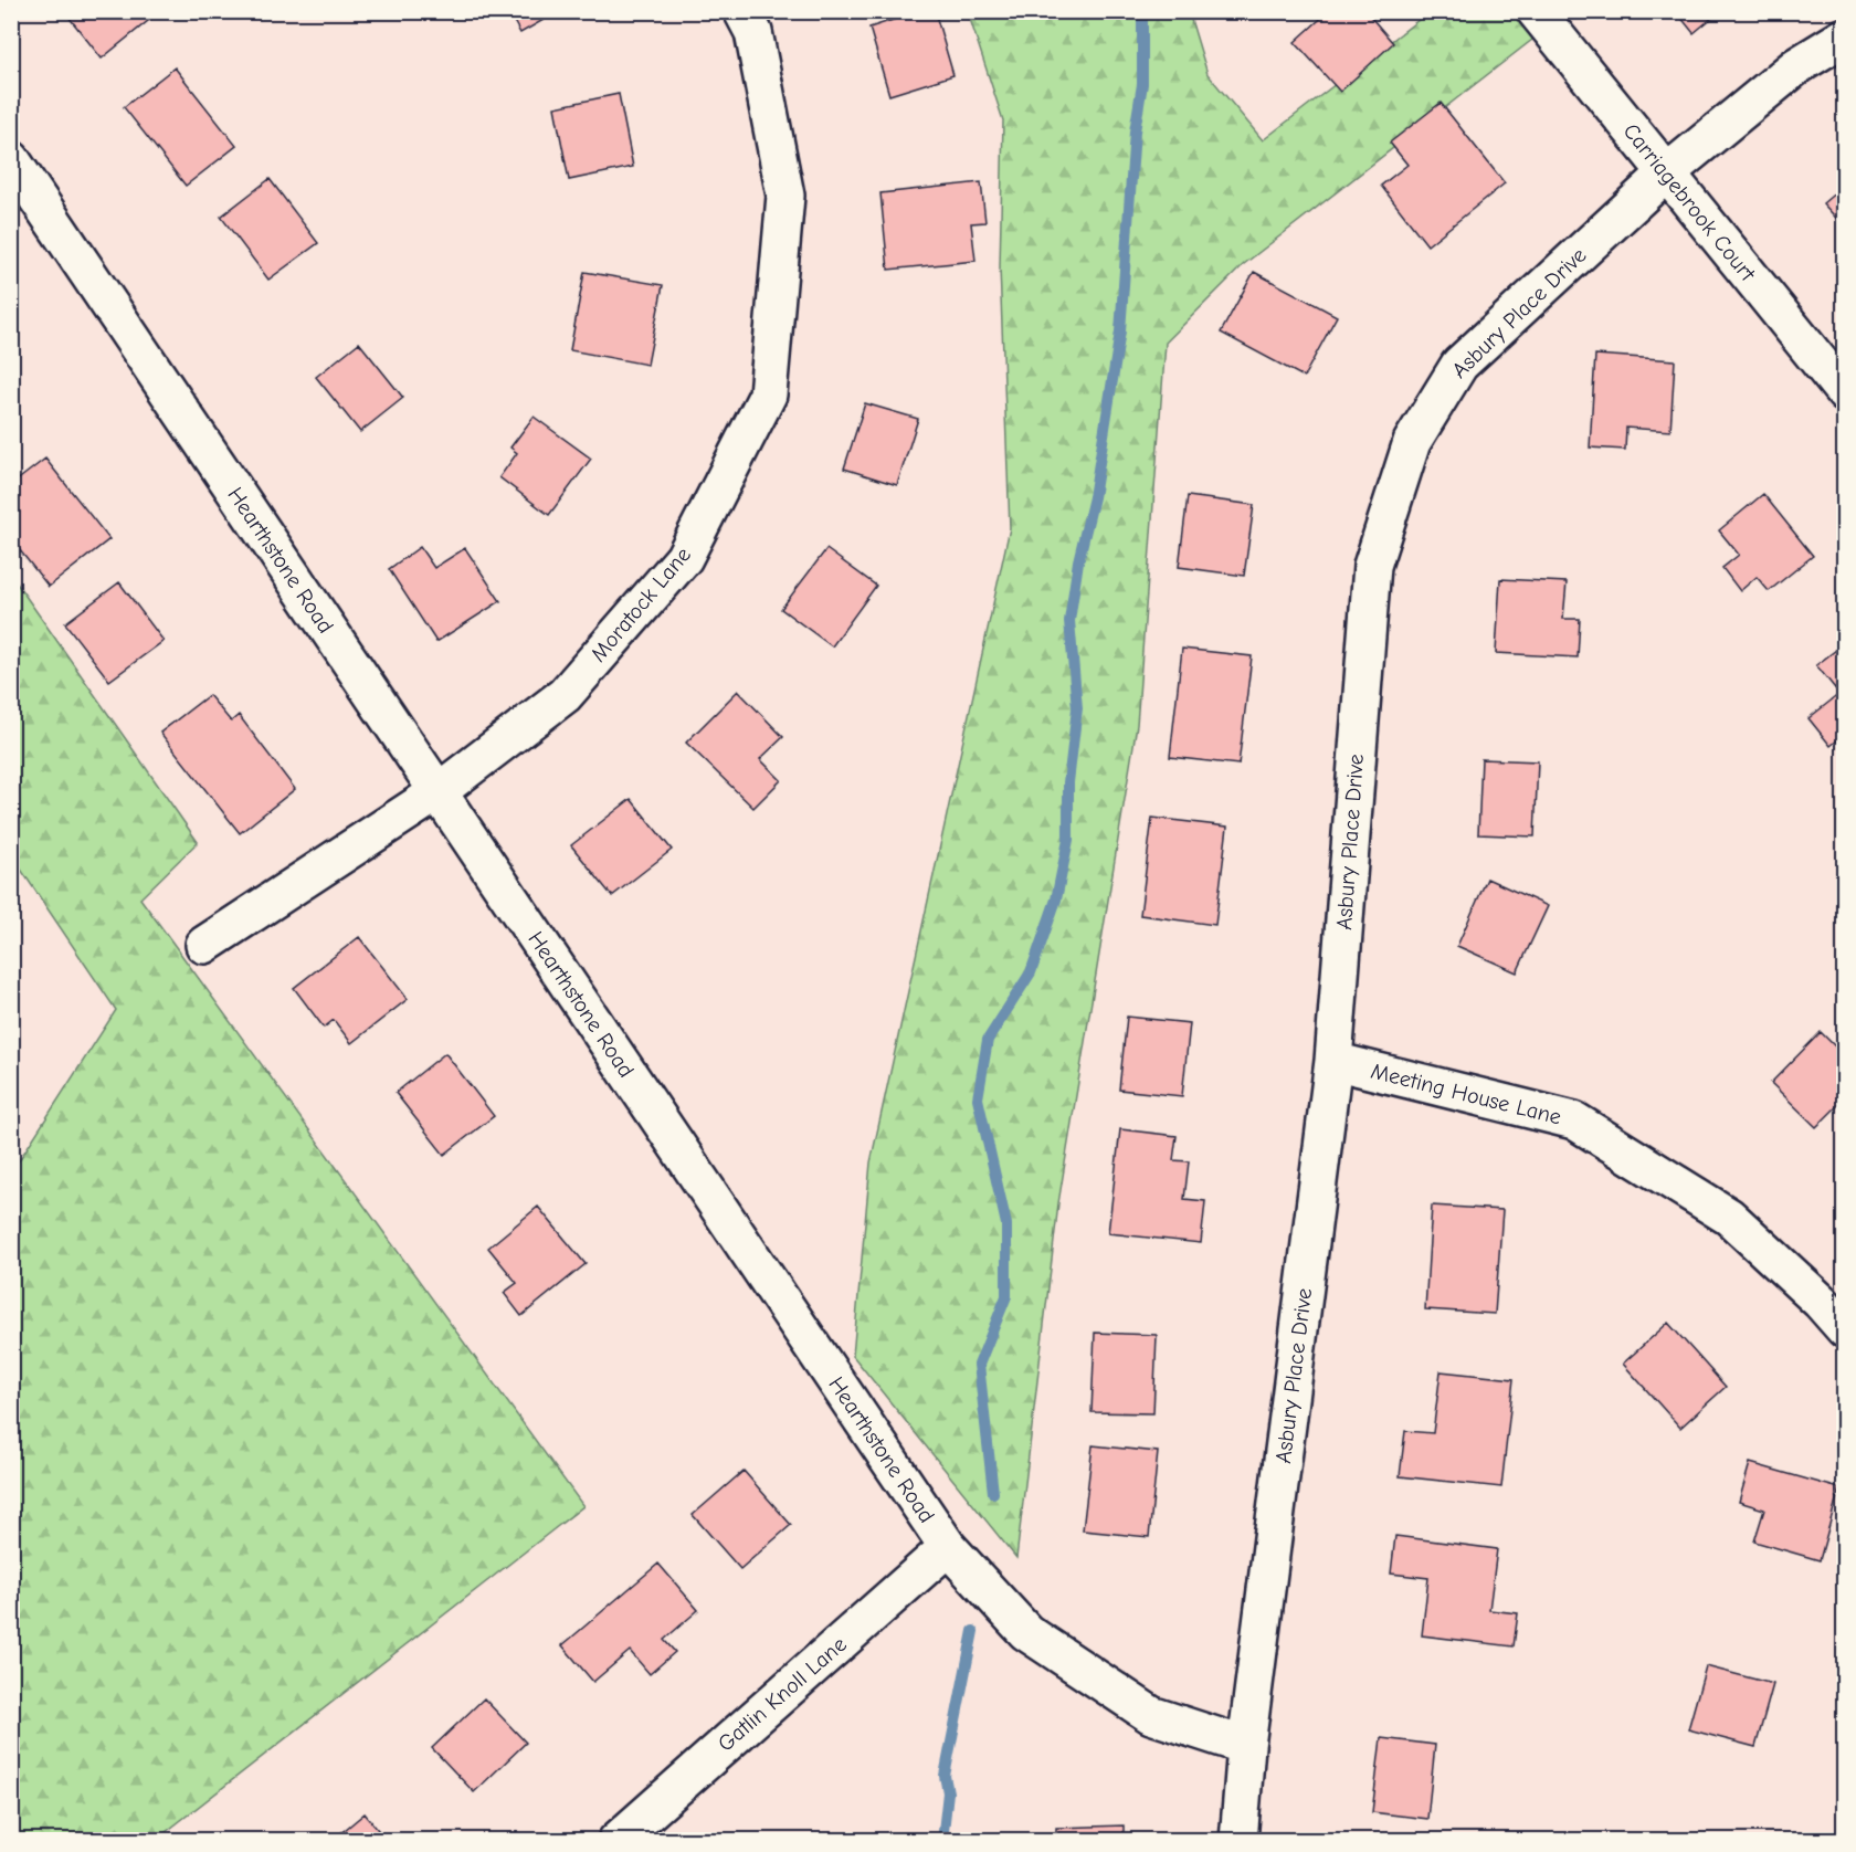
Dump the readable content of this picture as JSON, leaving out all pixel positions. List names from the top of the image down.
{
  "streets": {
    "street": [
      "Carriagebrook Court",
      "Asbury Place Drive",
      "Hearthstone Road",
      "Moratock Lane",
      "Meeting House Lane",
      "Gatlin Knoll Lane"
    ]
  },
  "crossings": [
    ["Carriagebrook Court", "Asbury Place Drive"],
    ["Asbury Place Drive", "Hearthstone Road"],
    ["Asbury Place Drive", "Meeting House Lane"],
    ["Hearthstone Road", "Moratock Lane"],
    ["Hearthstone Road", "Gatlin Knoll Lane"]
  ]
}
